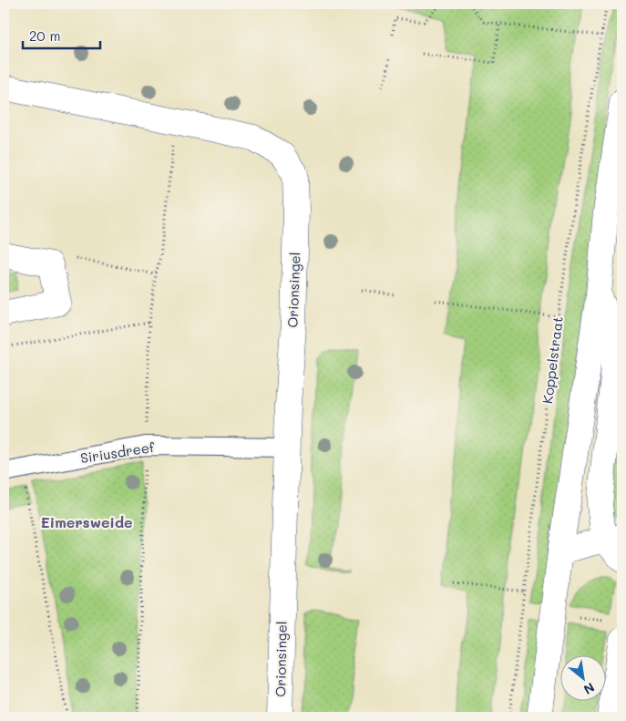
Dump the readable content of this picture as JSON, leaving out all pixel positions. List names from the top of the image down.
{
  "streets": {
    "street": ["Orionsingel", "Siriusdreef"],
    "path": ["Koppelstraat"]
  },
  "crossings": [
    ["Orionsingel", "Siriusdreef"]
  ],
  "districts": ["Eimersweide"],
  "scale_bar": "20 m",
  "north": "bottom right"
}
